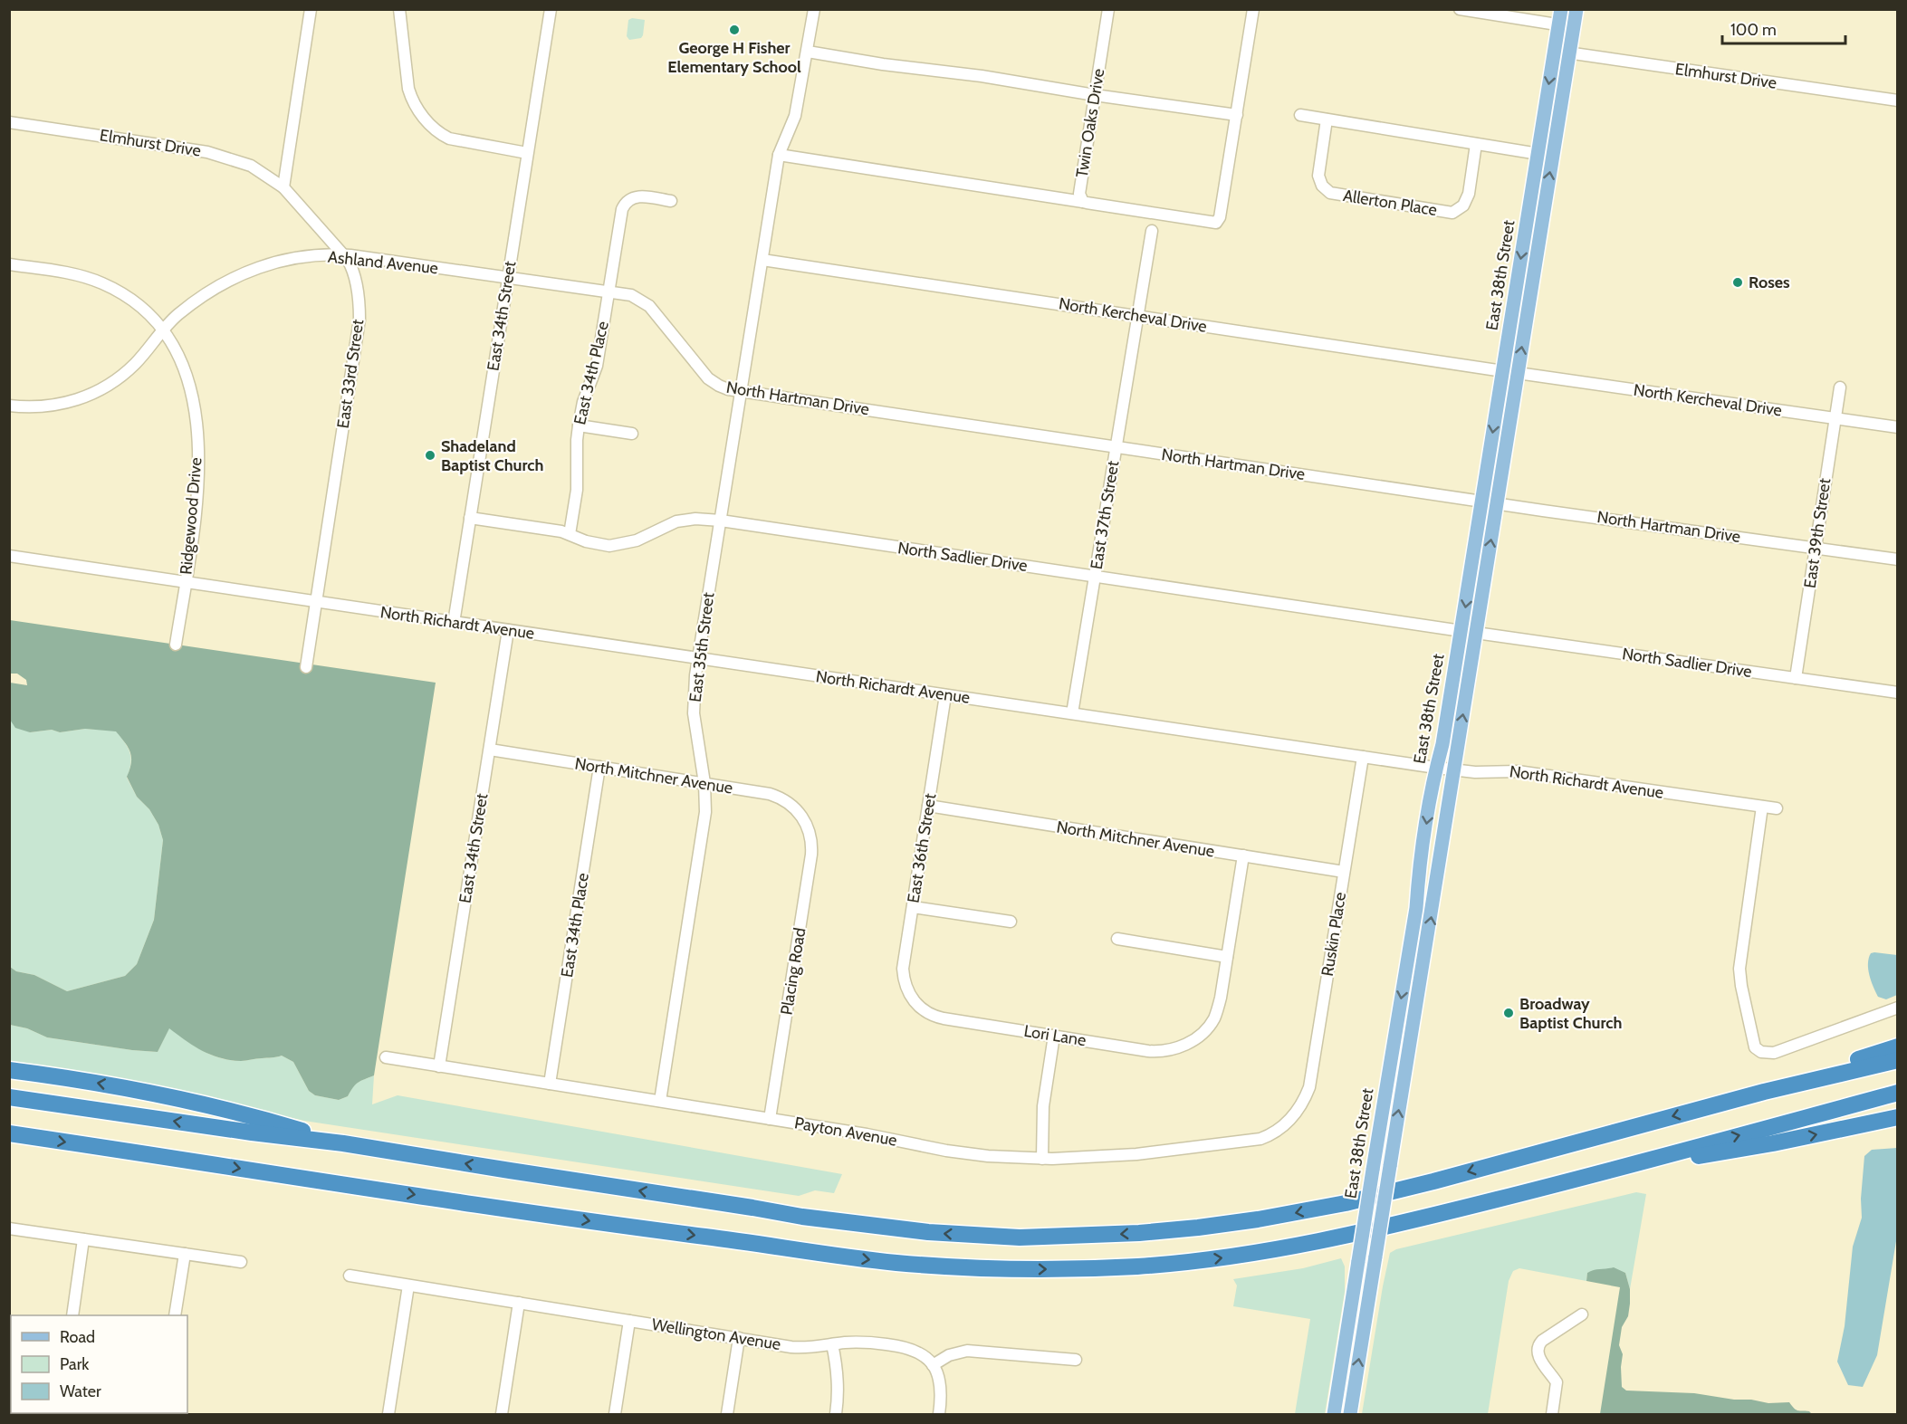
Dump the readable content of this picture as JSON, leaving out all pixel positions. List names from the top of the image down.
{
  "streets": {
    "main road": ["East 38th Street"],
    "street": [
      "Elmhurst Drive",
      "Twin Oaks Drive",
      "Allerton Place",
      "Ashland Avenue",
      "North Kercheval Drive",
      "East 34th Street",
      "East 34th Place",
      "East 33rd Street",
      "North Hartman Drive",
      "East 37th Street",
      "Ridgewood Drive",
      "East 39th Street",
      "North Sadlier Drive",
      "North Richardt Avenue",
      "East 35th Street",
      "North Mitchner Avenue",
      "East 36th Street",
      "Ruskin Place",
      "Placing Road",
      "Lori Lane",
      "Payton Avenue",
      "Wellington Avenue"
    ]
  },
  "crossings": [
    ["Elmhurst Drive", "East 38th Street"],
    ["Elmhurst Drive", "East 33rd Street"],
    ["Ashland Avenue", "East 34th Street"],
    ["Ashland Avenue", "East 34th Place"],
    ["Ashland Avenue", "East 33rd Street"],
    ["Ashland Avenue", "North Hartman Drive"],
    ["Ashland Avenue", "Ridgewood Drive"],
    ["East 38th Street", "North Kercheval Drive"],
    ["East 38th Street", "North Hartman Drive"],
    ["East 38th Street", "North Sadlier Drive"],
    ["East 38th Street", "North Richardt Avenue"],
    ["North Kercheval Drive", "East 37th Street"],
    ["North Kercheval Drive", "East 39th Street"],
    ["North Kercheval Drive", "East 35th Street"],
    ["East 34th Street", "North Sadlier Drive"],
    ["East 34th Street", "North Richardt Avenue"],
    ["East 34th Street", "North Mitchner Avenue"],
    ["East 34th Street", "Payton Avenue"],
    ["East 34th Place", "North Hartman Drive"],
    ["East 34th Place", "North Sadlier Drive"],
    ["East 34th Place", "North Mitchner Avenue"],
    ["East 34th Place", "Payton Avenue"],
    ["East 33rd Street", "North Richardt Avenue"],
    ["North Hartman Drive", "East 37th Street"],
    ["North Hartman Drive", "East 39th Street"],
    ["North Hartman Drive", "East 35th Street"],
    ["East 37th Street", "North Sadlier Drive"],
    ["East 37th Street", "North Richardt Avenue"],
    ["Ridgewood Drive", "North Richardt Avenue"],
    ["East 39th Street", "North Sadlier Drive"],
    ["North Sadlier Drive", "East 35th Street"],
    ["North Richardt Avenue", "East 35th Street"],
    ["North Richardt Avenue", "East 36th Street"],
    ["North Richardt Avenue", "Ruskin Place"],
    ["East 35th Street", "North Mitchner Avenue"],
    ["East 35th Street", "Payton Avenue"],
    ["North Mitchner Avenue", "East 36th Street"],
    ["North Mitchner Avenue", "Ruskin Place"],
    ["North Mitchner Avenue", "Placing Road"],
    ["East 36th Street", "Lori Lane"],
    ["Ruskin Place", "Payton Avenue"],
    ["Placing Road", "Payton Avenue"]
  ],
  "places": [
    "George H Fisher Elementary School",
    "Roses",
    "Shadeland Baptist Church",
    "Broadway Baptist Church"
  ],
  "legend": ["Road", "Park", "Water"],
  "scale_bar": "100 m"
}
